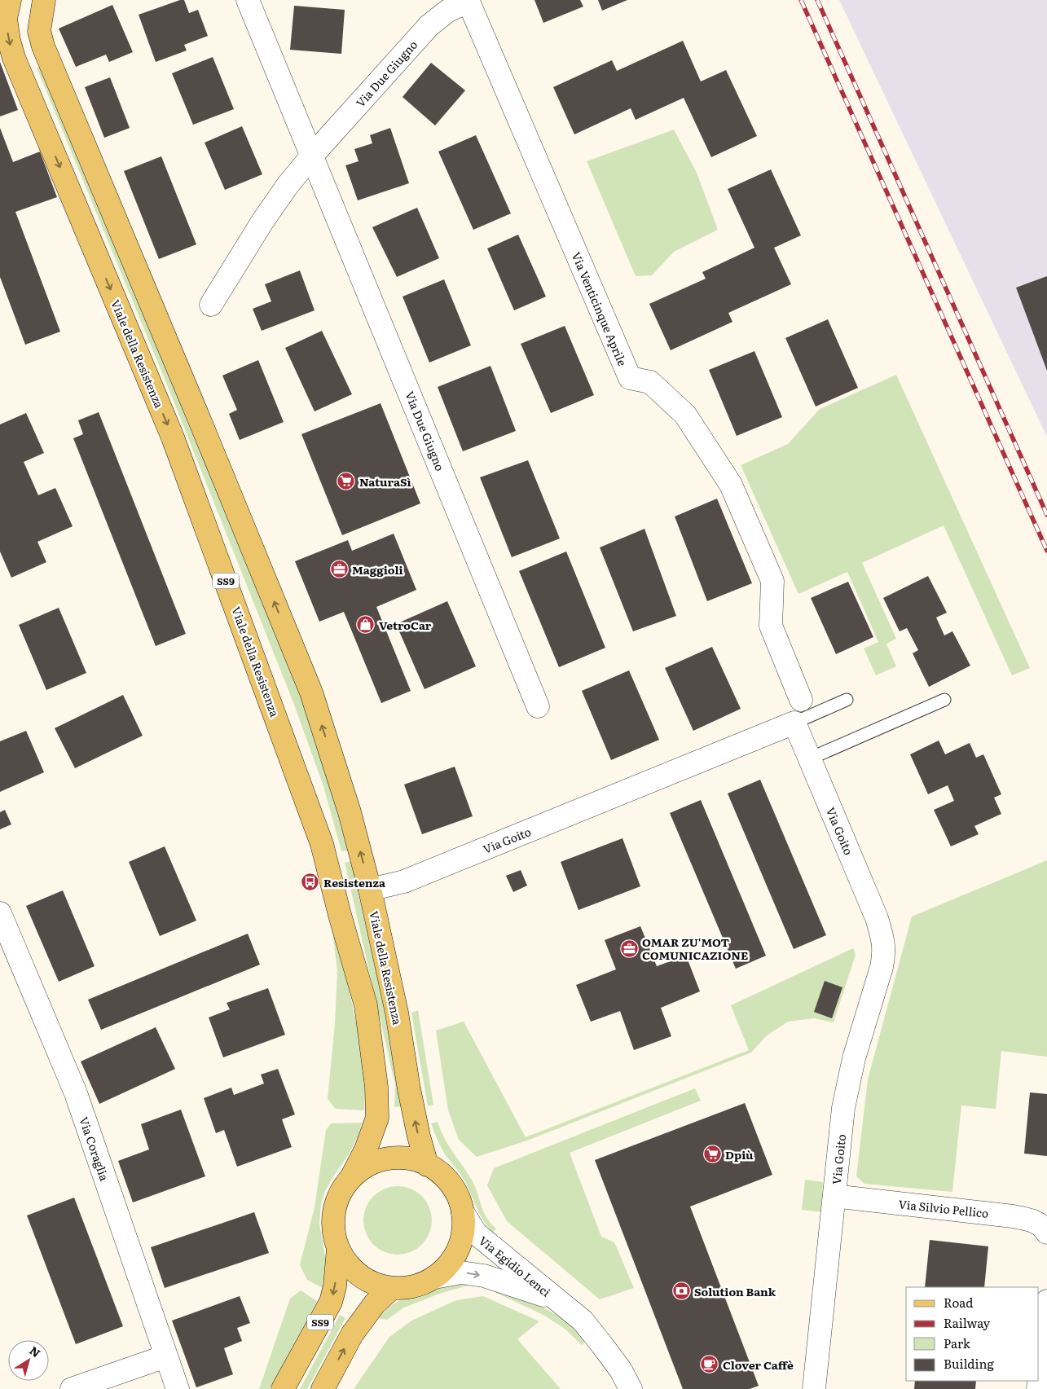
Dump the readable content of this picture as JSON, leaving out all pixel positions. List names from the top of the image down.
{
  "streets": {
    "main road": ["Viale della Resistenza", "SS9"],
    "street": [
      "Via Due Giugno",
      "Via Venticinque Aprile",
      "Via Goito",
      "Via Coraglia",
      "Via Silvio Pellico",
      "Via Egidio Lenci"
    ]
  },
  "crossings": [
    ["Via Due Giugno", "Via Venticinque Aprile"],
    ["Viale della Resistenza", "Via Goito"],
    ["Viale della Resistenza", "Via Egidio Lenci"],
    ["Via Goito", "Via Silvio Pellico"]
  ],
  "places": {
    "supermarket": ["NaturaSì", "Dpiù"],
    "office": ["Maggioli", "OMAR ZU'MOT COMUNICAZIONE"],
    "shop": ["VetroCar"],
    "bus stop": ["Resistenza"],
    "bank": ["Solution Bank"],
    "cafe": ["Clover Caffè"]
  },
  "legend": [
    "Road",
    "Railway",
    "Park",
    "Building"
  ],
  "north": "top right"
}
